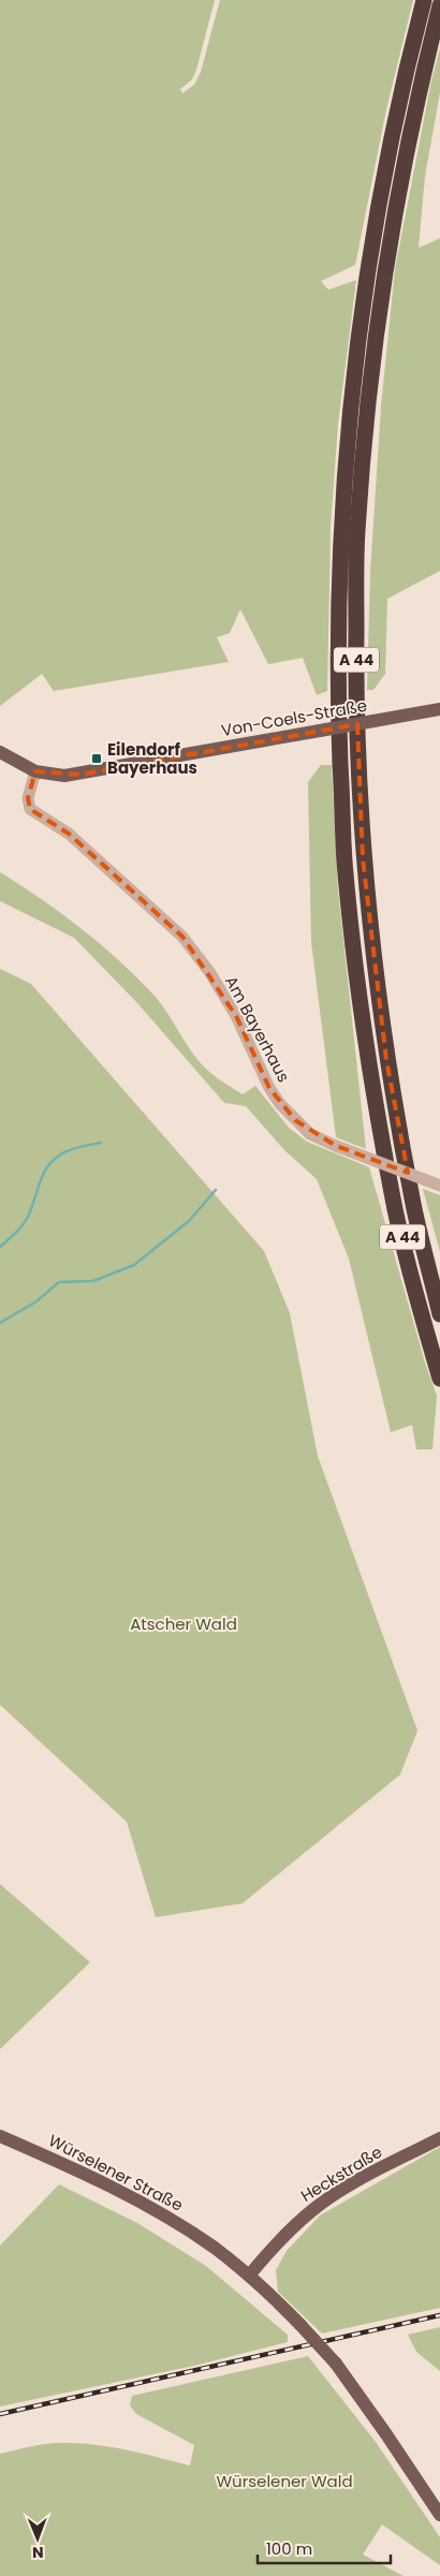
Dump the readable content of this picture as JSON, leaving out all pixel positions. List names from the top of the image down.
{
  "streets": {
    "highway": ["A 44"],
    "main road": ["Von-Coels-Straße", "Würselener Straße", "Heckstraße"],
    "street": ["Am Bayerhaus"]
  },
  "crossings": [
    ["Von-Coels-Straße", "Am Bayerhaus"],
    ["Würselener Straße", "Heckstraße"]
  ],
  "parks": ["Atscher Wald", "Würselener Wald"],
  "places": {
    "transit": ["Eilendorf Bayerhaus"]
  },
  "scale_bar": "100 m",
  "north": "bottom"
}
